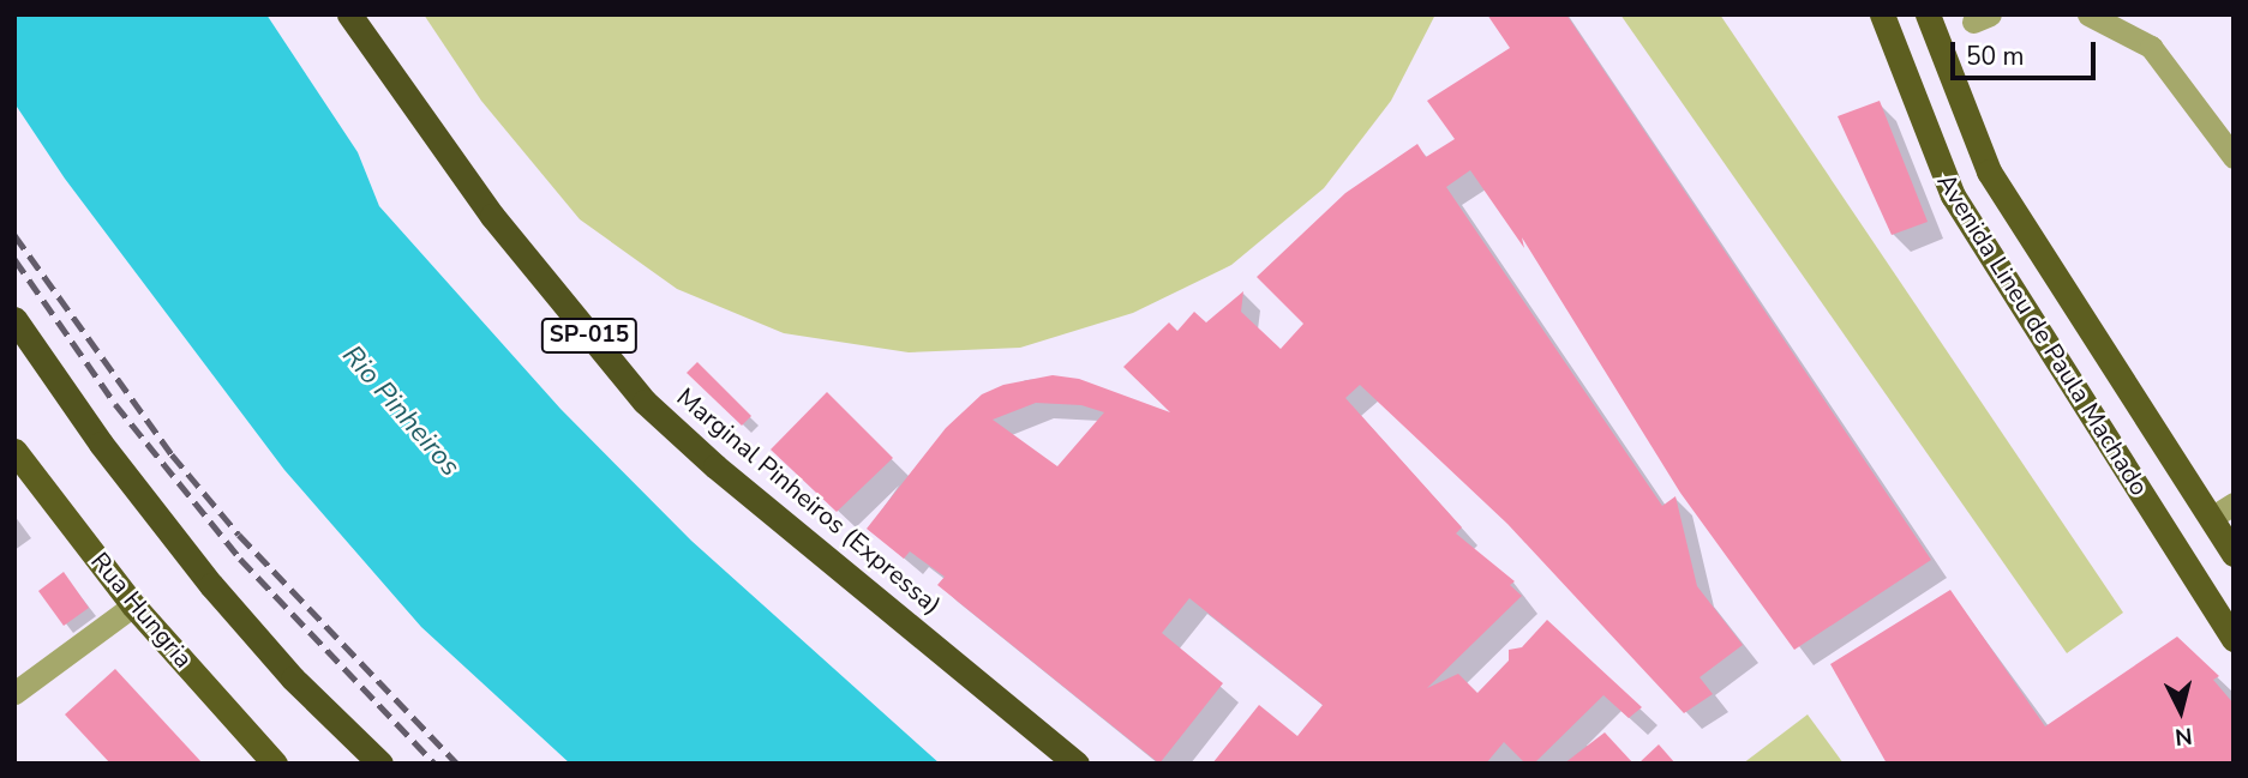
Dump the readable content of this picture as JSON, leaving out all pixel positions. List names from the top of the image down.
{
  "streets": {
    "highway": [
      "Avenida Lineu de Paula Machado",
      "SP-015",
      "Marginal Pinheiros (Expressa)",
      "Rua Hungria"
    ]
  },
  "water": ["Rio Pinheiros"],
  "scale_bar": "50 m",
  "north": "bottom"
}
